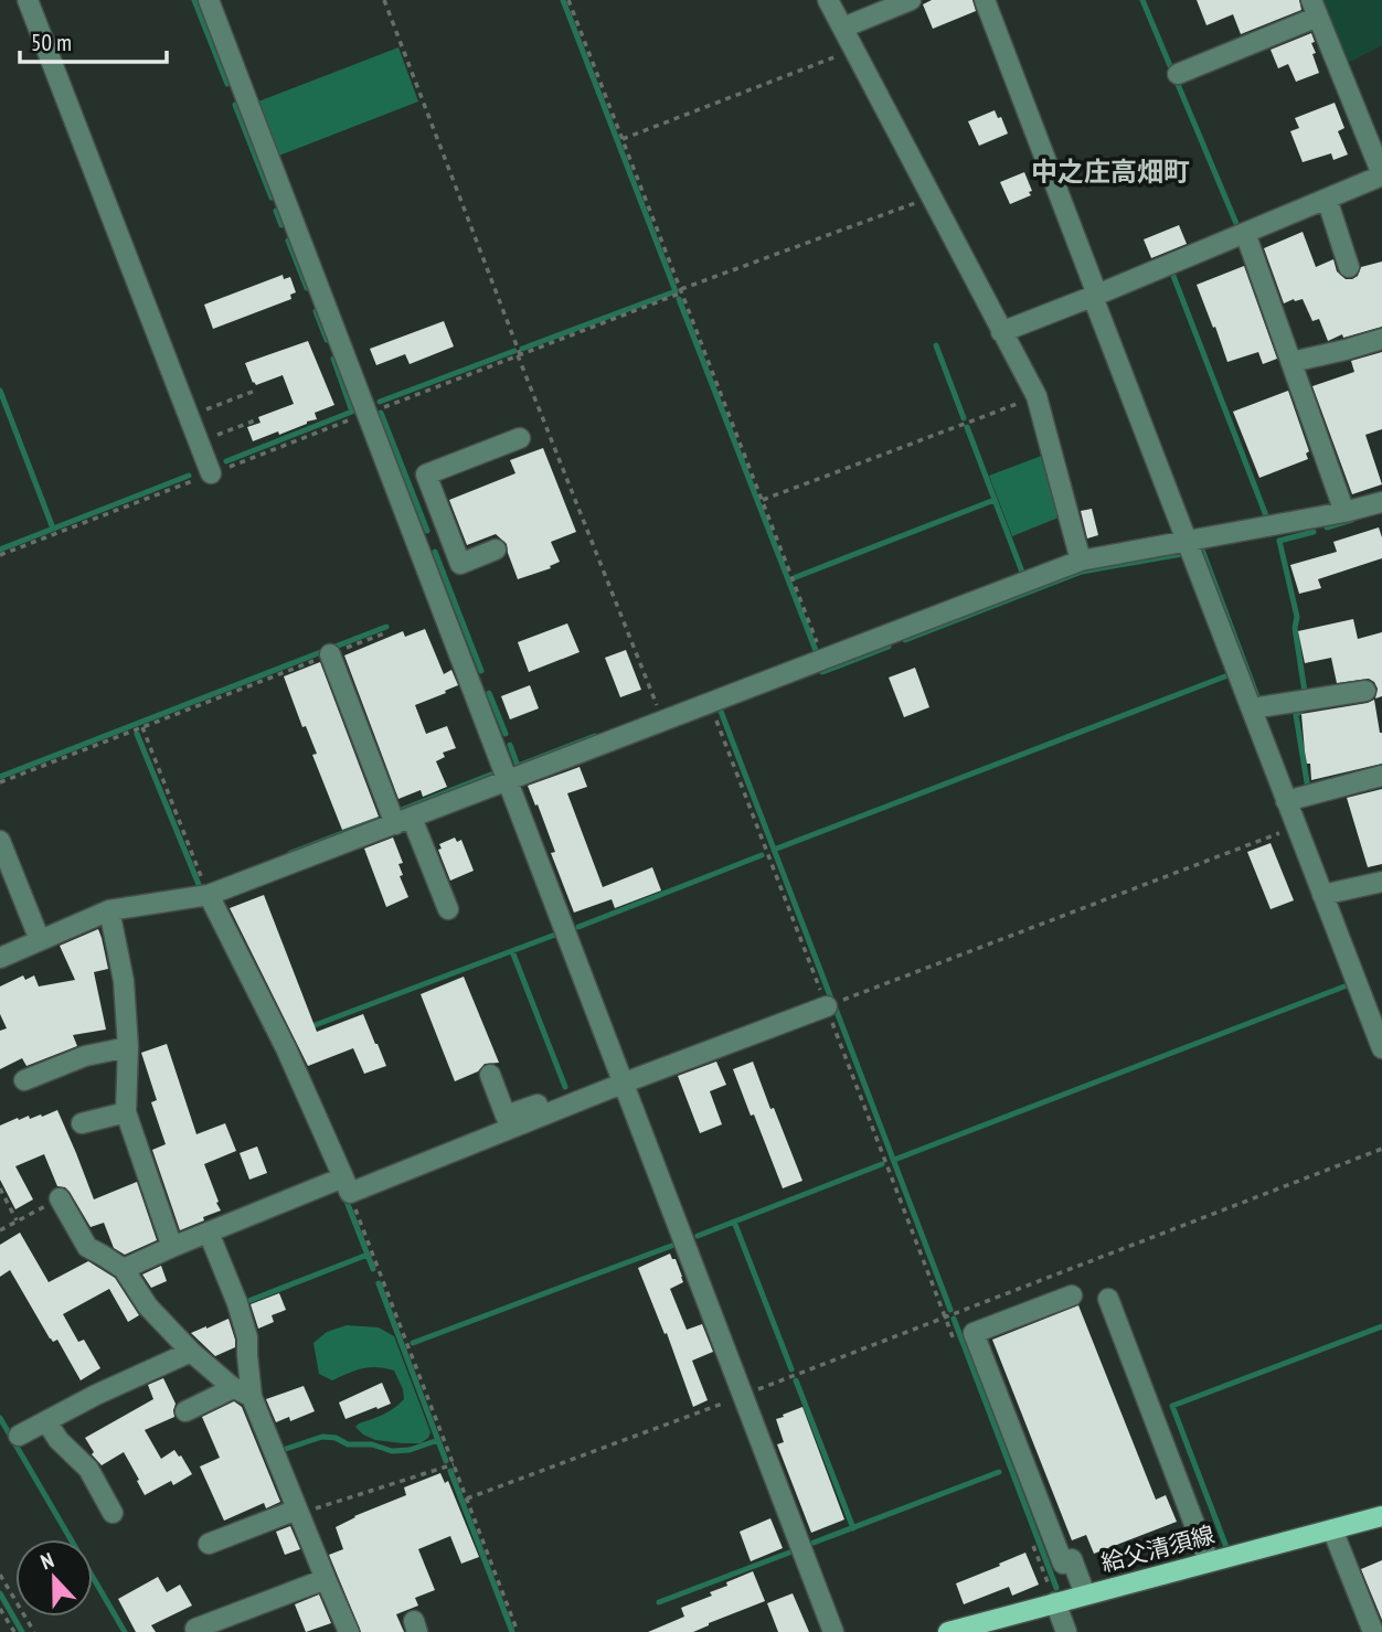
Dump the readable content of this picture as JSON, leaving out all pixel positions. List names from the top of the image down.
{
  "streets": {
    "main road": ["給父清須線"]
  },
  "districts": ["中之庄高畑町"],
  "scale_bar": "50 m",
  "north": "top"
}
